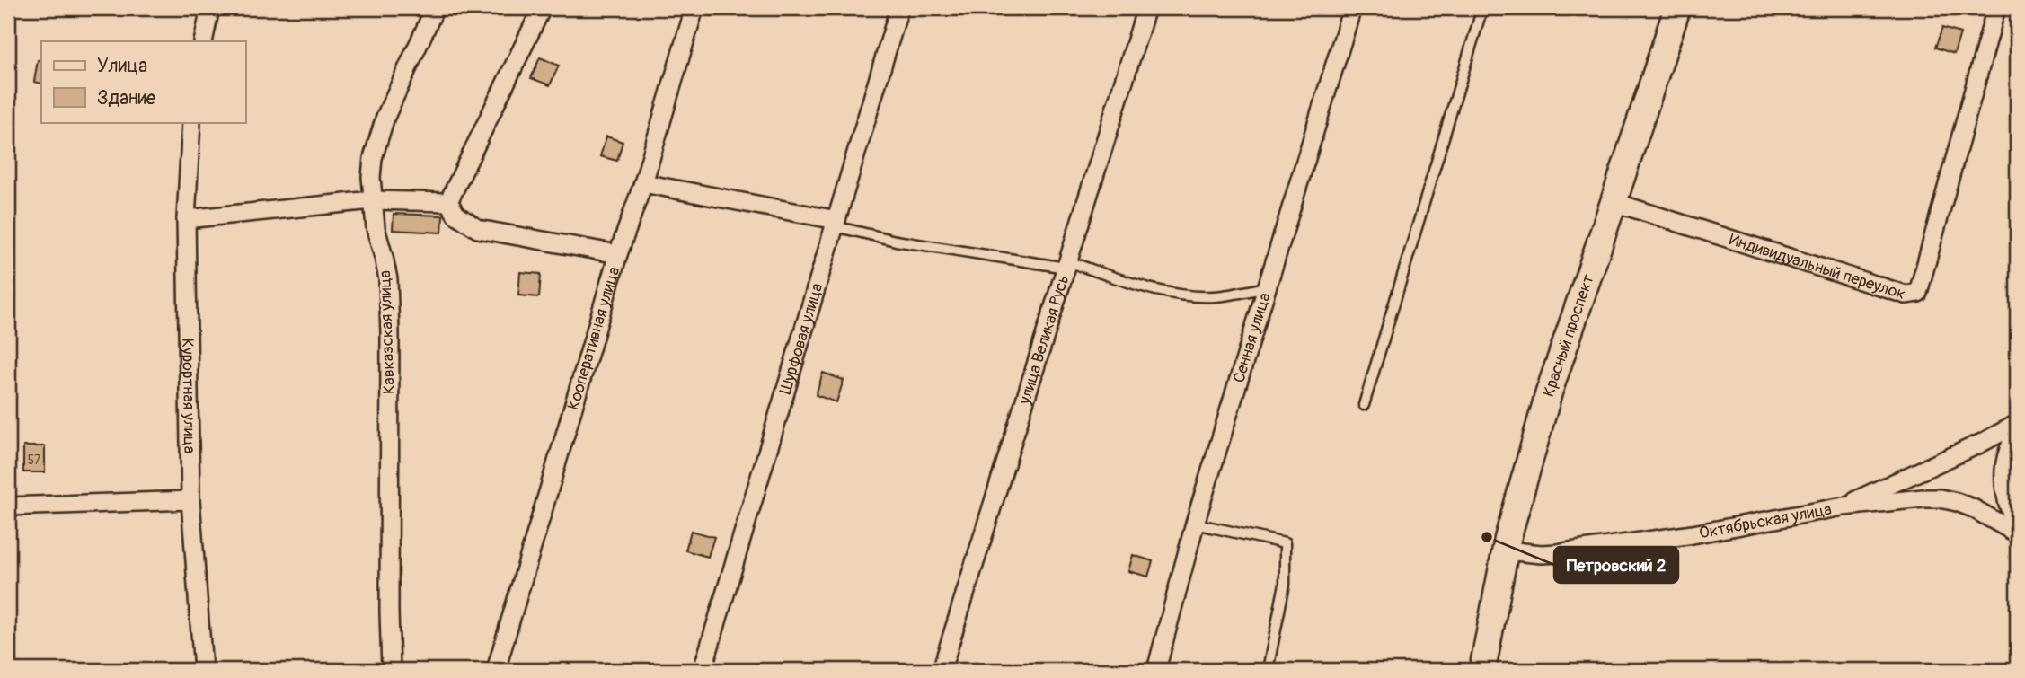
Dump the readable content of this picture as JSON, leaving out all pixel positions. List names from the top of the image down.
{
  "streets": {
    "street": [
      "Индивидуальный переулок",
      "Кавказская улица",
      "Красный проспект",
      "Сенная улица",
      "Кооперативная улица",
      "улица Великая Русь",
      "Шурфовая улица",
      "Курортная улица",
      "Октябрьская улица"
    ]
  },
  "crossings": [
    ["Индивидуальный переулок", "Красный проспект"],
    ["Красный проспект", "Октябрьская улица"]
  ],
  "places": ["Петровский 2"],
  "house_numbers": ["57"],
  "legend": ["Улица", "Здание"]
}
